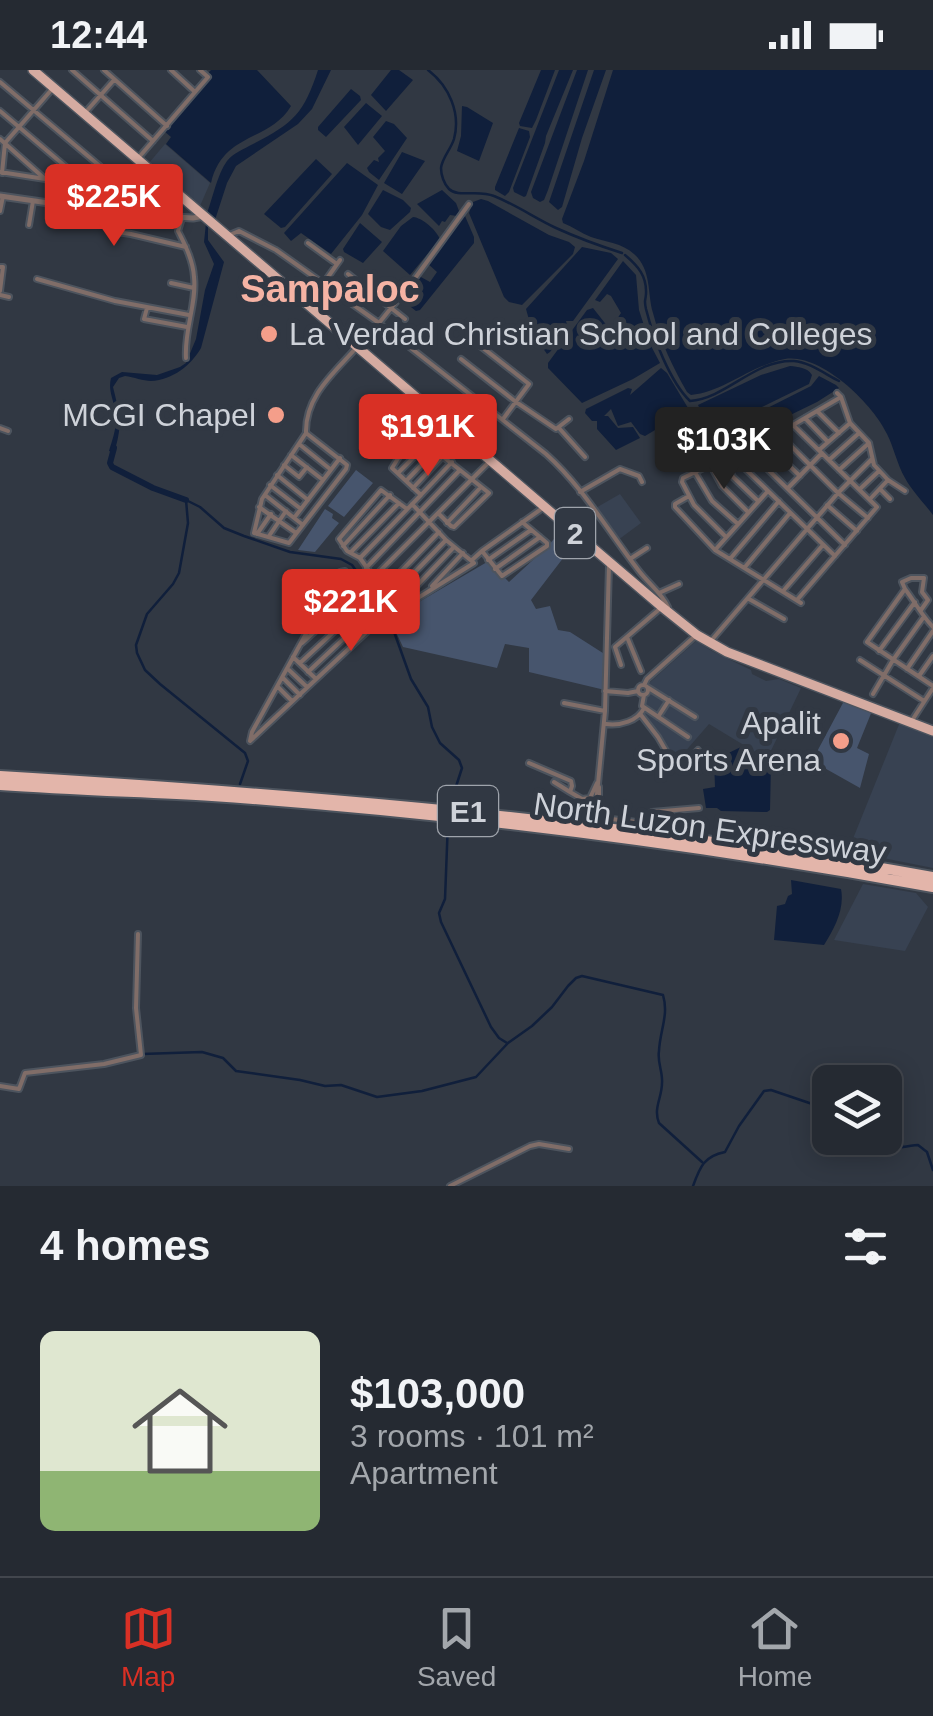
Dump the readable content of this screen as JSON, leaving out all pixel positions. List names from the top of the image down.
{
  "streets": {
    "highway": ["2", "E1", "North Luzon Expressway"]
  },
  "districts": ["Sampaloc"],
  "places": ["La Verdad Christian School and Colleges", "MCGI Chapel", "Apalit Sports Arena"],
  "page": {
    "status": "12:44",
    "price": [
      "$225K",
      "$191K",
      "$103K",
      "$221K"
    ],
    "heading": "4 homes",
    "list": [
      {
        "name": "$103,000",
        "note": "3 rooms · 101 m² · Apartment"
      }
    ],
    "tabs": ["Map", "Saved", "Home"]
  }
}
